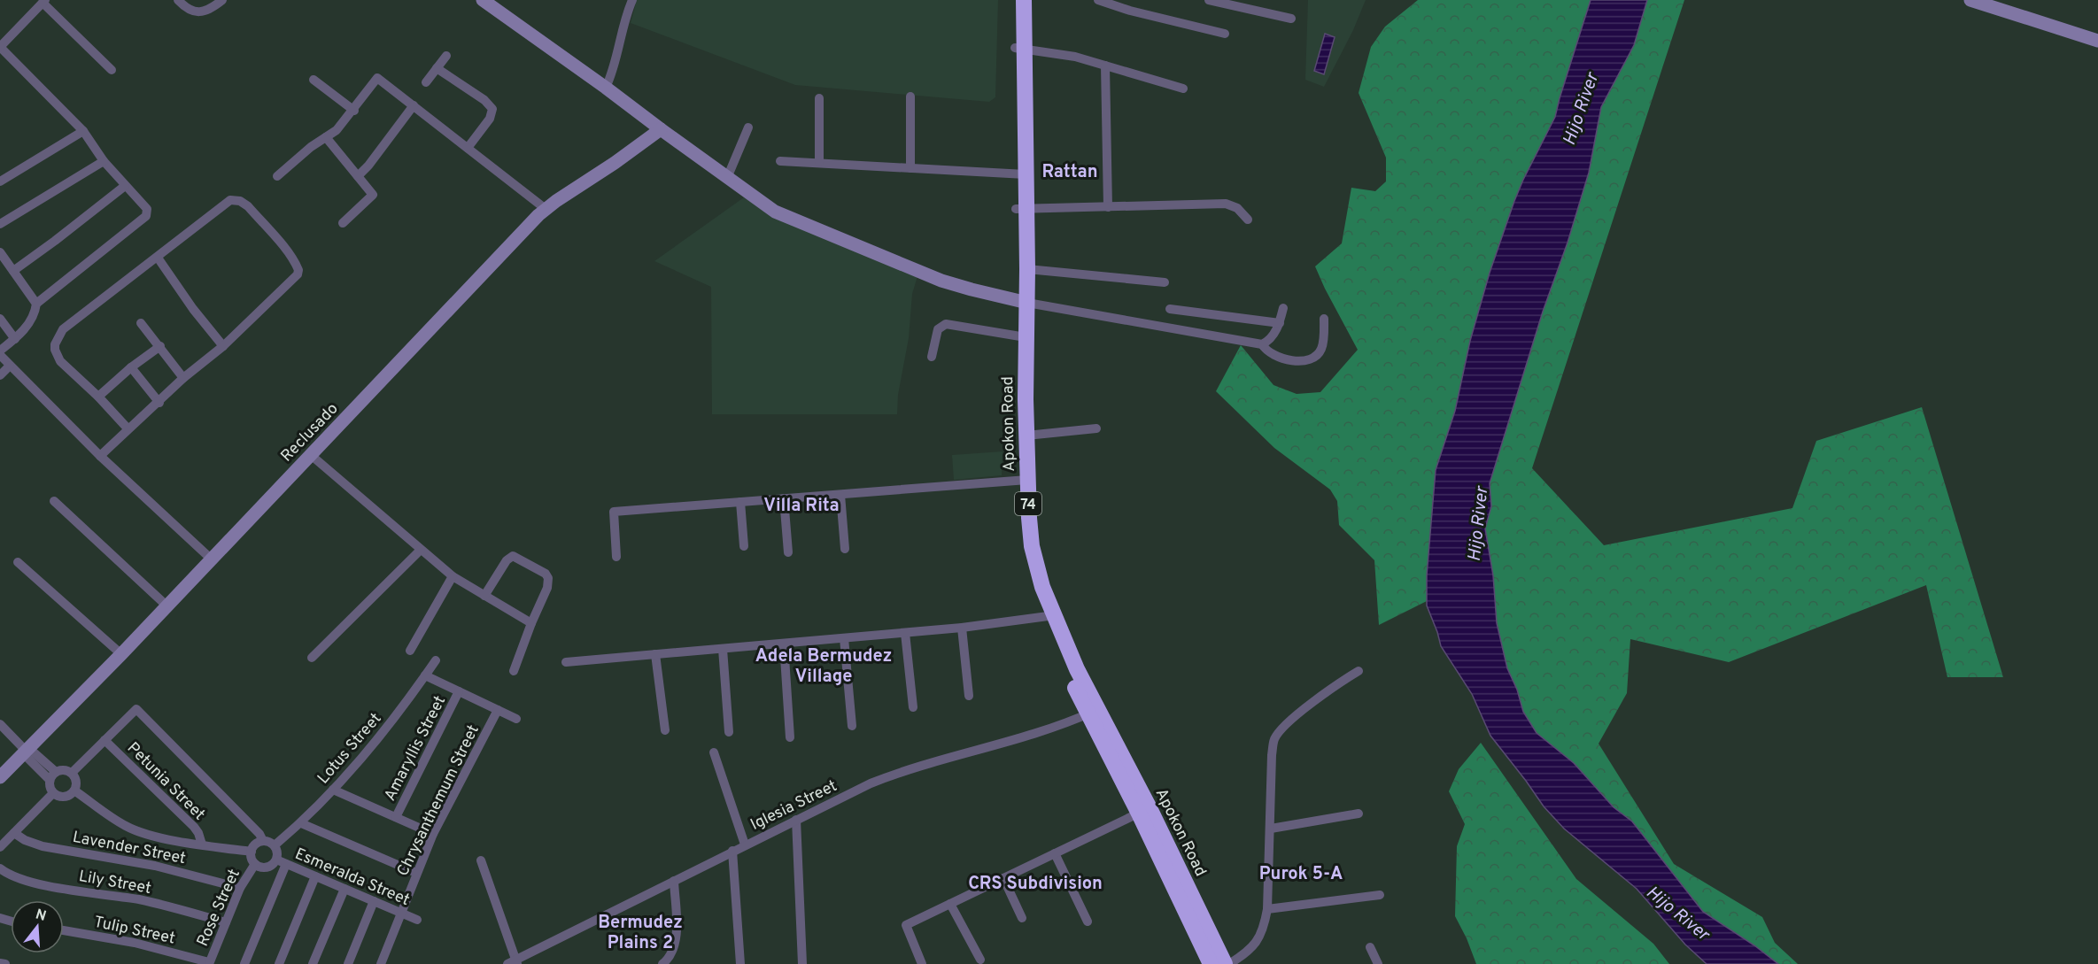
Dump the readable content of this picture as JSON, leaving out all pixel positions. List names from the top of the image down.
{
  "streets": {
    "highway": ["Apokon Road", "74"],
    "street": [
      "Reclusado",
      "Lotus Street",
      "Amaryllis Street",
      "Petunia Street",
      "Chrysanthemum Street",
      "Iglesia Street",
      "Lavender Street",
      "Esmeralda Street",
      "Lily Street",
      "Rose Street",
      "Tulip Street"
    ]
  },
  "crossings": [
    ["Apokon Road", "Iglesia Street"],
    ["Lotus Street", "Esmeralda Street"],
    ["Lotus Street", "Rose Street"],
    ["Chrysanthemum Street", "Esmeralda Street"],
    ["Lavender Street", "Rose Street"],
    ["Esmeralda Street", "Rose Street"],
    ["Lily Street", "Rose Street"],
    ["Rose Street", "Tulip Street"]
  ],
  "districts": [
    "Rattan",
    "Villa Rita",
    "Adela Bermudez Village",
    "Purok 5-A",
    "CRS Subdivision",
    "Bermudez Plains 2"
  ],
  "water": ["Hijo River"],
  "north": "top"
}
